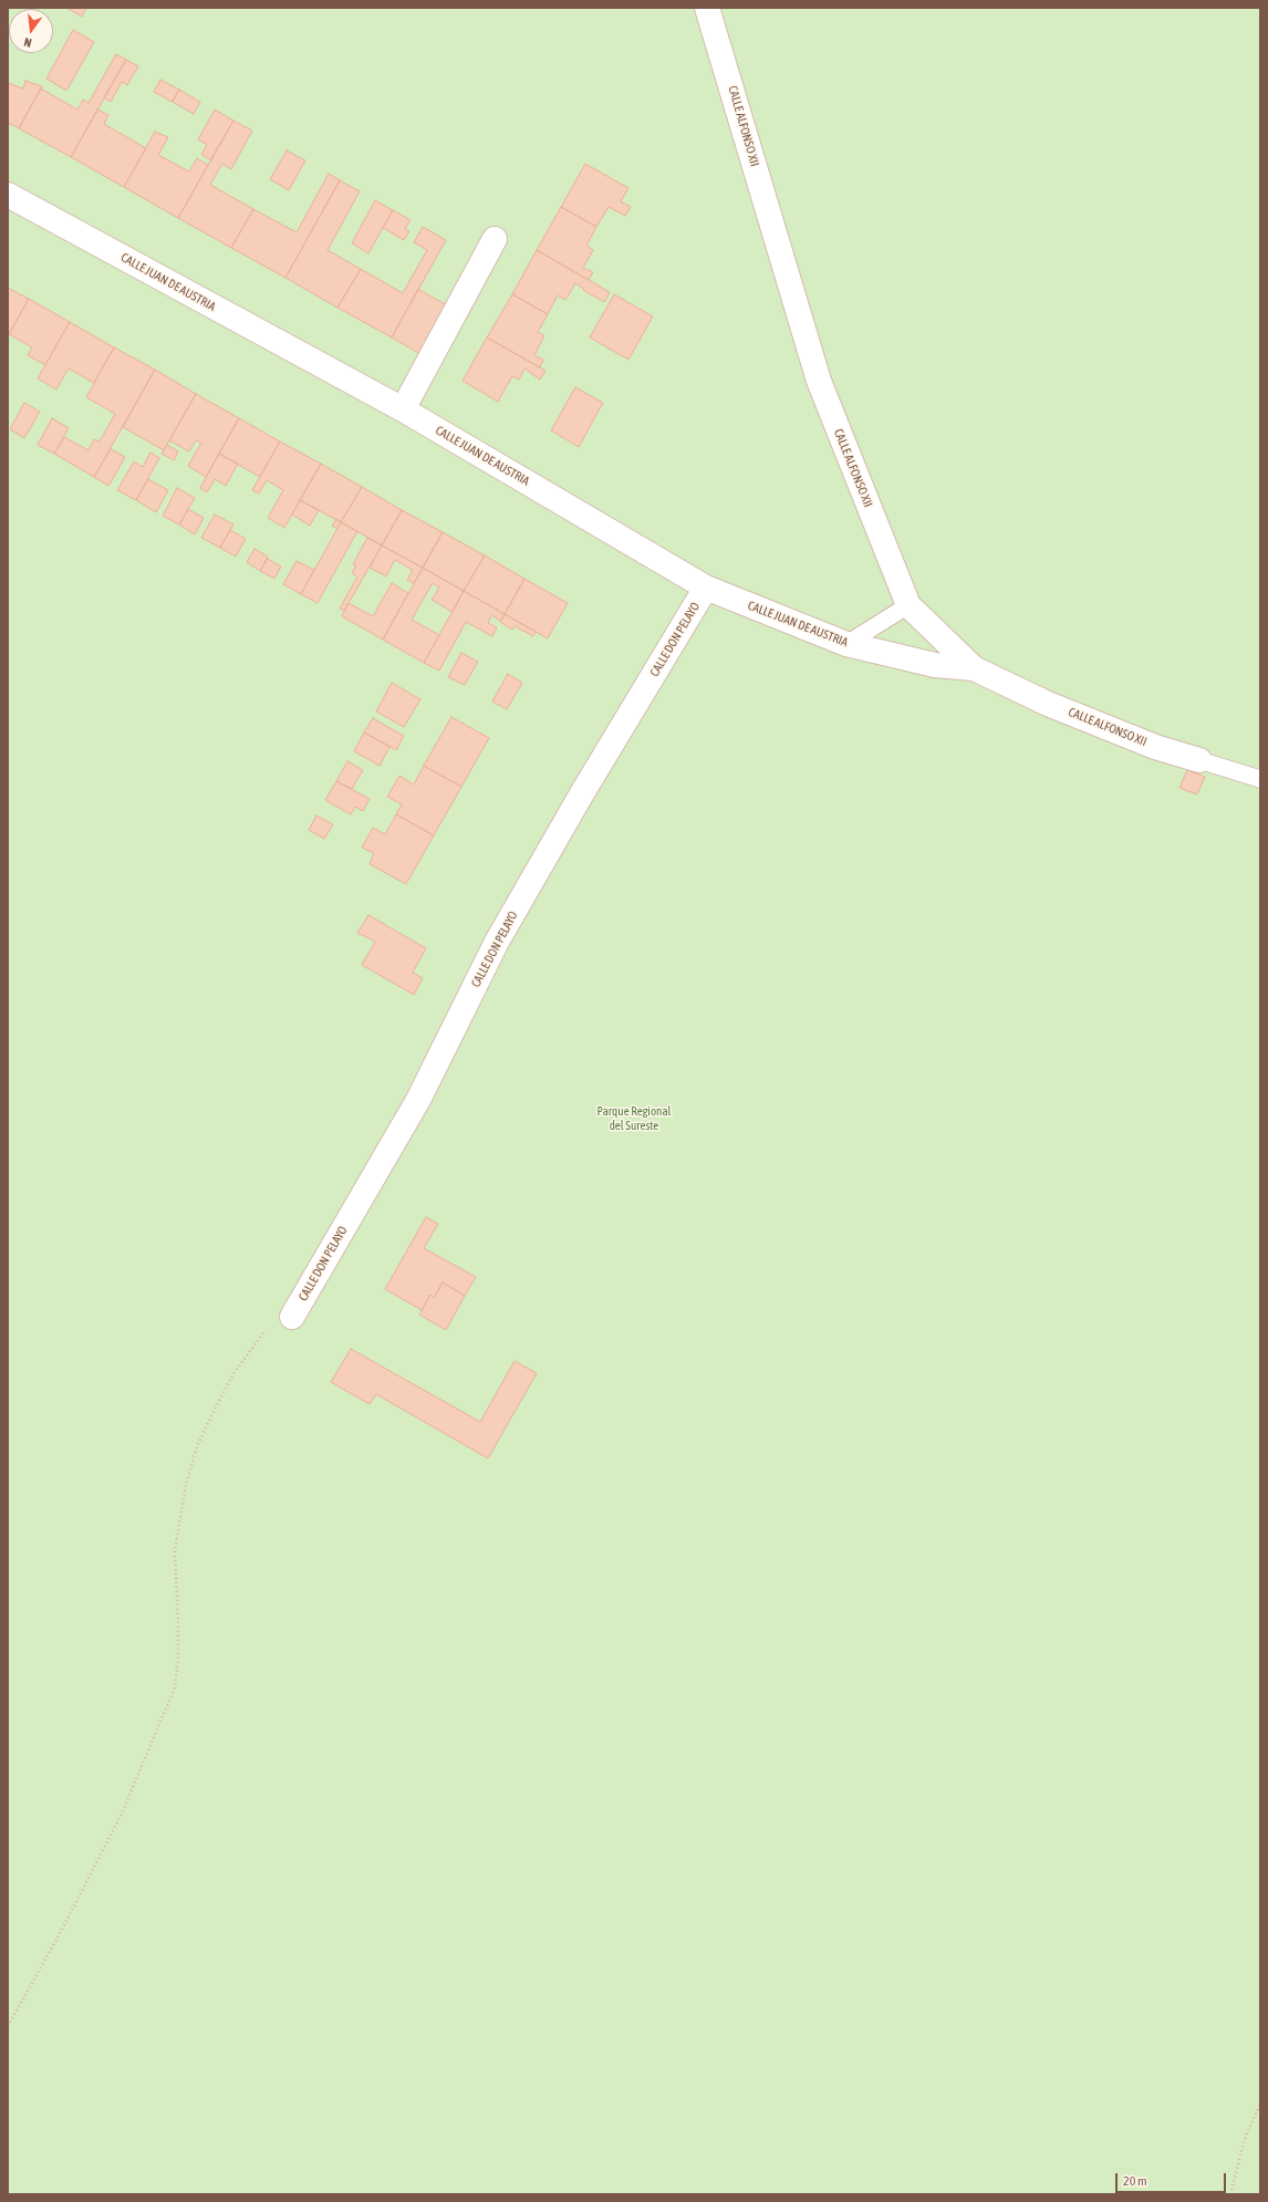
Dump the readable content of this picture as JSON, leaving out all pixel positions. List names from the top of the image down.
{
  "streets": {
    "street": ["CALLE ALFONSO XII", "CALLE JUAN DE AUSTRIA", "CALLE DON PELAYO"]
  },
  "crossings": [
    ["CALLE ALFONSO XII", "CALLE JUAN DE AUSTRIA"],
    ["CALLE JUAN DE AUSTRIA", "CALLE DON PELAYO"]
  ],
  "parks": ["Parque Regional del Sureste"],
  "scale_bar": "20 m",
  "north": "bottom"
}
